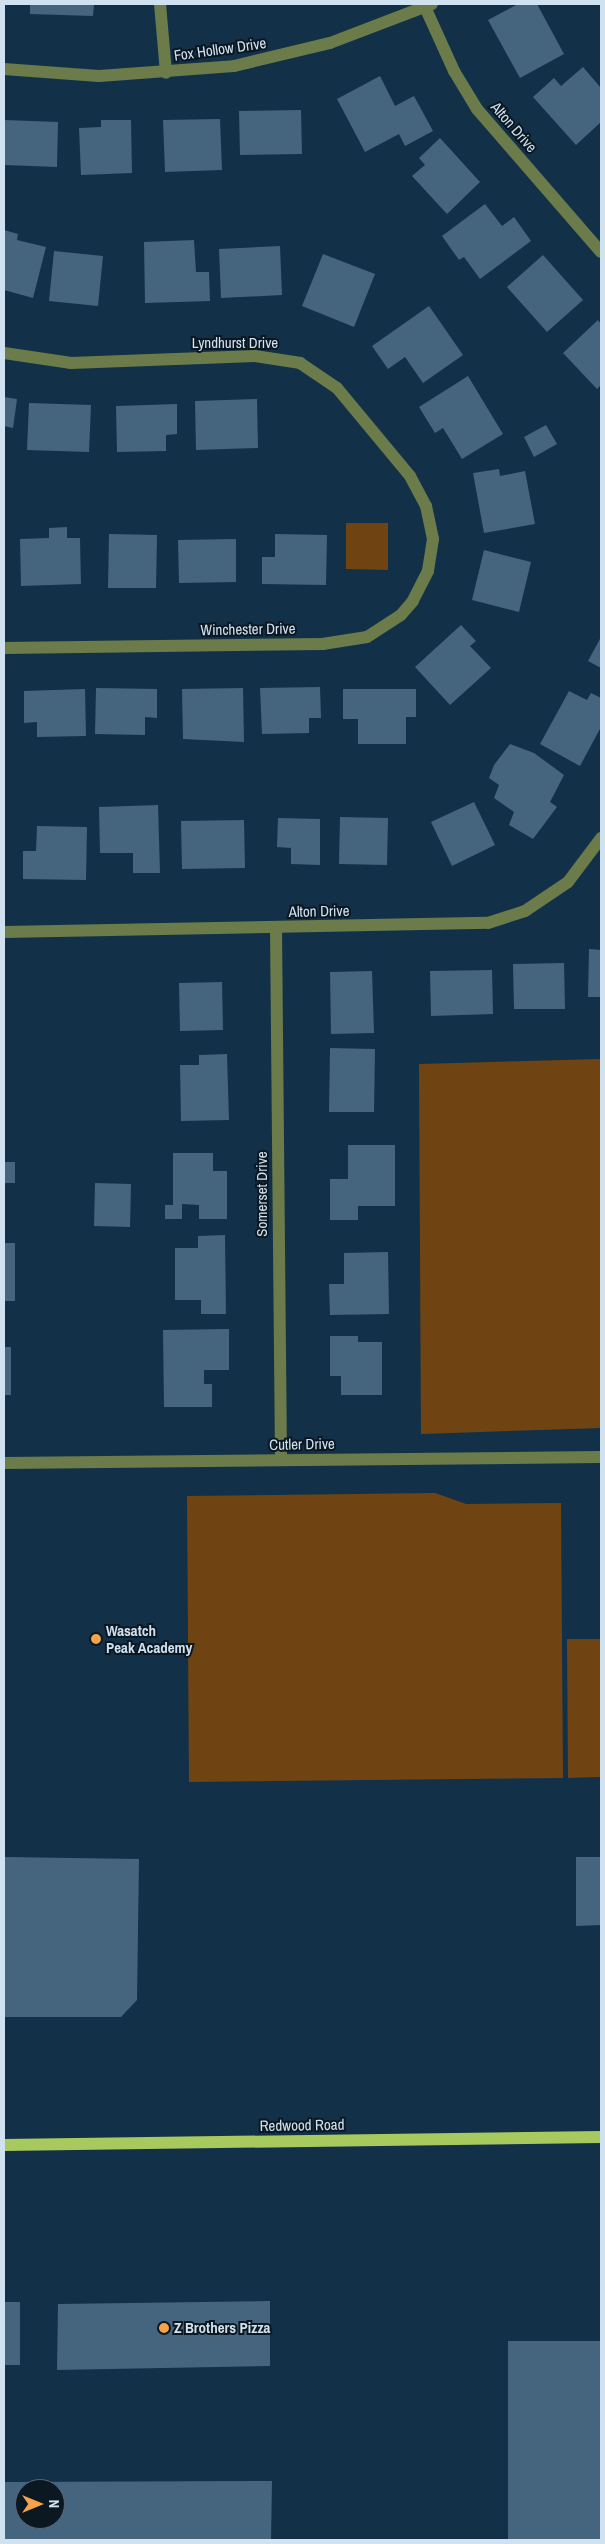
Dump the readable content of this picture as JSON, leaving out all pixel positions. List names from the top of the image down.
{
  "streets": {
    "main road": ["Redwood Road"],
    "street": [
      "Fox Hollow Drive",
      "Alton Drive",
      "Lyndhurst Drive",
      "Winchester Drive",
      "Somerset Drive",
      "Cutler Drive"
    ]
  },
  "crossings": [
    ["Fox Hollow Drive", "Alton Drive"],
    ["Alton Drive", "Somerset Drive"],
    ["Lyndhurst Drive", "Winchester Drive"],
    ["Somerset Drive", "Cutler Drive"]
  ],
  "places": ["Wasatch Peak Academy", "Z Brothers Pizza"],
  "north": "right"
}
